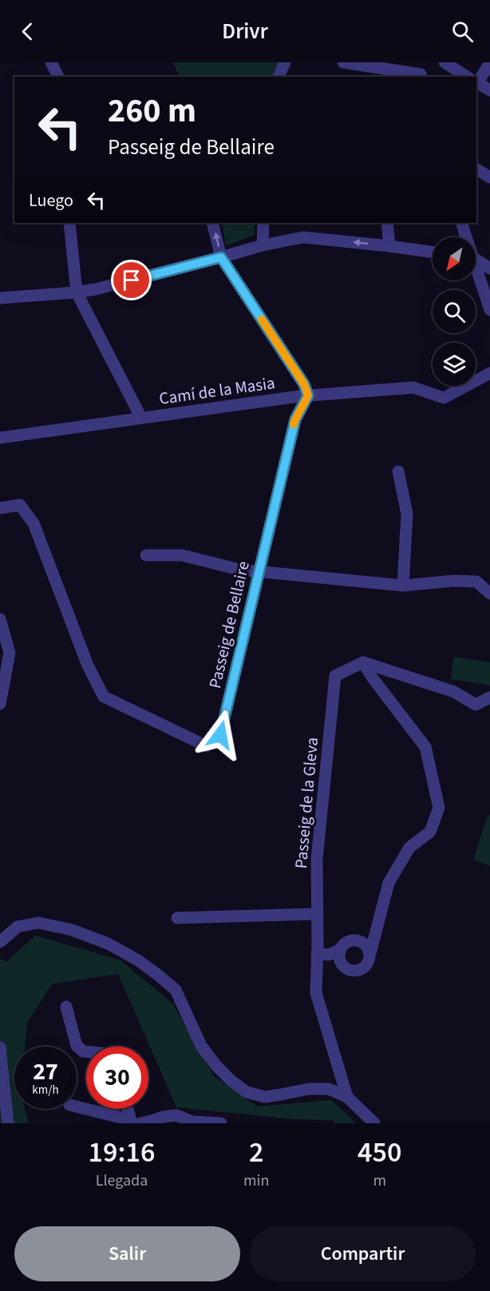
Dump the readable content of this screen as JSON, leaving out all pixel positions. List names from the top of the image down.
{
  "streets": {
    "street": ["Camí de la Masia", "Passeig de Bellaire", "Passeig de la Gleva"]
  },
  "crossings": [
    ["Camí de la Masia", "Passeig de Bellaire"]
  ],
  "north": "bottom left",
  "page": {
    "header": "Drivr",
    "turn": ["260 m", "Passeig de Bellaire"],
    "then": "Luego",
    "speed": "27 km/h",
    "limit": "30",
    "eta": [
      "19:16",
      "Llegada",
      "2",
      "min",
      "450",
      "m"
    ],
    "buttons": ["Salir", "Compartir"]
  }
}
